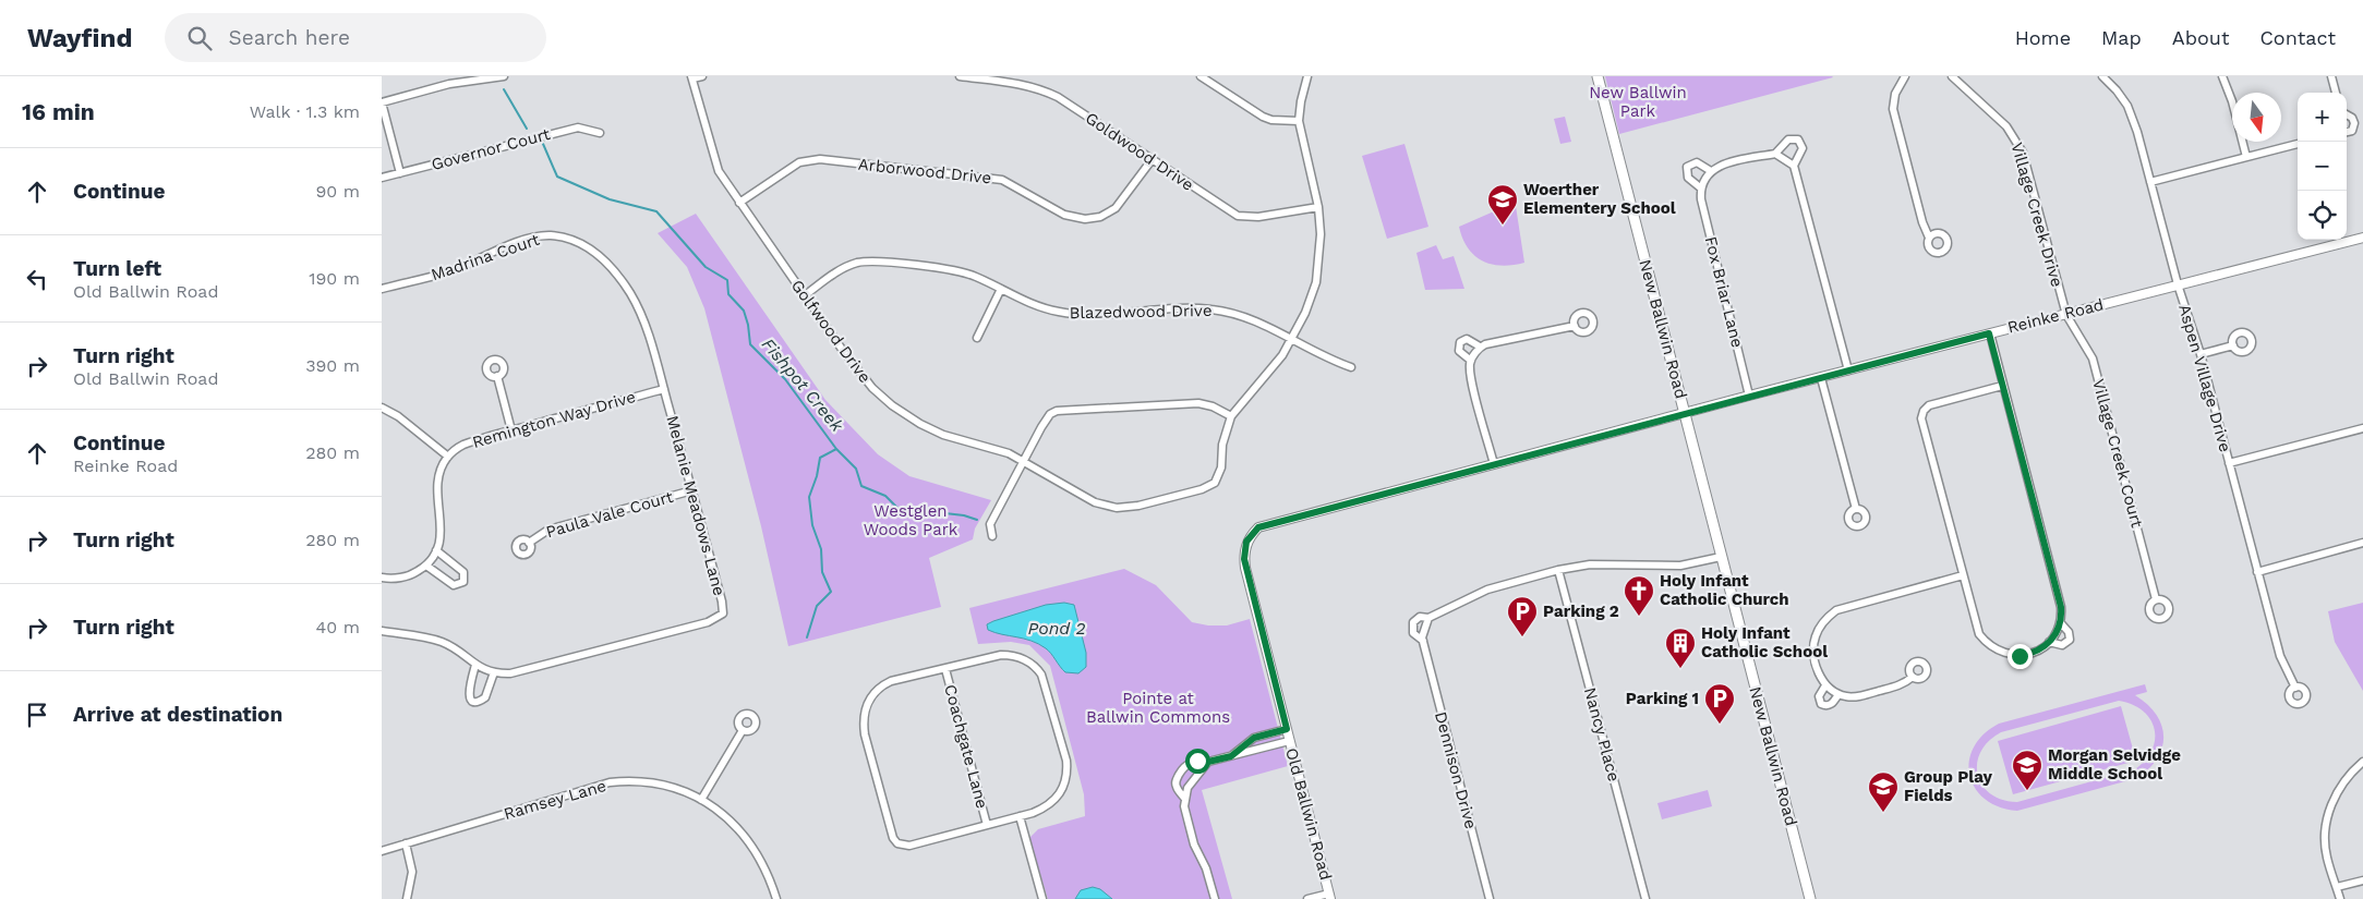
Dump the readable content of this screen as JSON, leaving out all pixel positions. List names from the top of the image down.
{
  "streets": {
    "main road": ["New Ballwin Road"],
    "street": [
      "Governor Court",
      "Goldwood Drive",
      "Arborwood Drive",
      "Village Creek Drive",
      "Madrina Court",
      "Fox Briar Lane",
      "Blazedwood Drive",
      "Reinke Road",
      "Golfwood Drive",
      "Aspen Village Drive",
      "Remington Way Drive",
      "Village Creek Court",
      "Melanie Meadows Lane",
      "Paula Vale Court",
      "Nancy Place",
      "Coachgate Lane",
      "Dennison Drive",
      "Ramsey Lane",
      "Old Ballwin Road"
    ]
  },
  "crossings": [
    ["Goldwood Drive", "Arborwood Drive"],
    ["Arborwood Drive", "Golfwood Drive"],
    ["Village Creek Drive", "Reinke Road"],
    ["Village Creek Drive", "Village Creek Court"],
    ["Madrina Court", "Remington Way Drive"],
    ["Madrina Court", "Melanie Meadows Lane"],
    ["Fox Briar Lane", "Reinke Road"],
    ["Blazedwood Drive", "Golfwood Drive"],
    ["Reinke Road", "New Ballwin Road"],
    ["Reinke Road", "Aspen Village Drive"],
    ["Reinke Road", "Village Creek Court"],
    ["Reinke Road", "Old Ballwin Road"],
    ["New Ballwin Road", "Dennison Drive"],
    ["New Ballwin Road", "Old Ballwin Road"],
    ["Remington Way Drive", "Melanie Meadows Lane"],
    ["Melanie Meadows Lane", "Paula Vale Court"],
    ["Nancy Place", "Dennison Drive"]
  ],
  "water": ["Fishpot Creek", "Pond 2"],
  "parks": ["New Ballwin Park", "Westglen Woods Park", "Pointe at Ballwin Commons"],
  "places": {
    "school or university": ["Woerther Elementery School", "Morgan Selvidge Middle School", "Group Play Fields"],
    "church": ["Holy Infant Catholic Church"],
    "parking": ["Parking 2", "Parking 1"],
    "building": ["Holy Infant Catholic School"]
  },
  "north": "bottom",
  "page": {
    "header": "Wayfind",
    "search": "Search here",
    "nav": [
      "Home",
      "Map",
      "About",
      "Contact"
    ],
    "heading": ["16 min", "Walk · 1.3 km"],
    "map_buttons": ["+", "−"],
    "list": [
      ["Continue", "90 m"],
      ["Turn left", "Old Ballwin Road", "190 m"],
      ["Turn right", "Old Ballwin Road", "390 m"],
      ["Continue", "Reinke Road", "280 m"],
      ["Turn right", "280 m"],
      ["Turn right", "40 m"],
      "Arrive at destination"
    ]
  }
}
